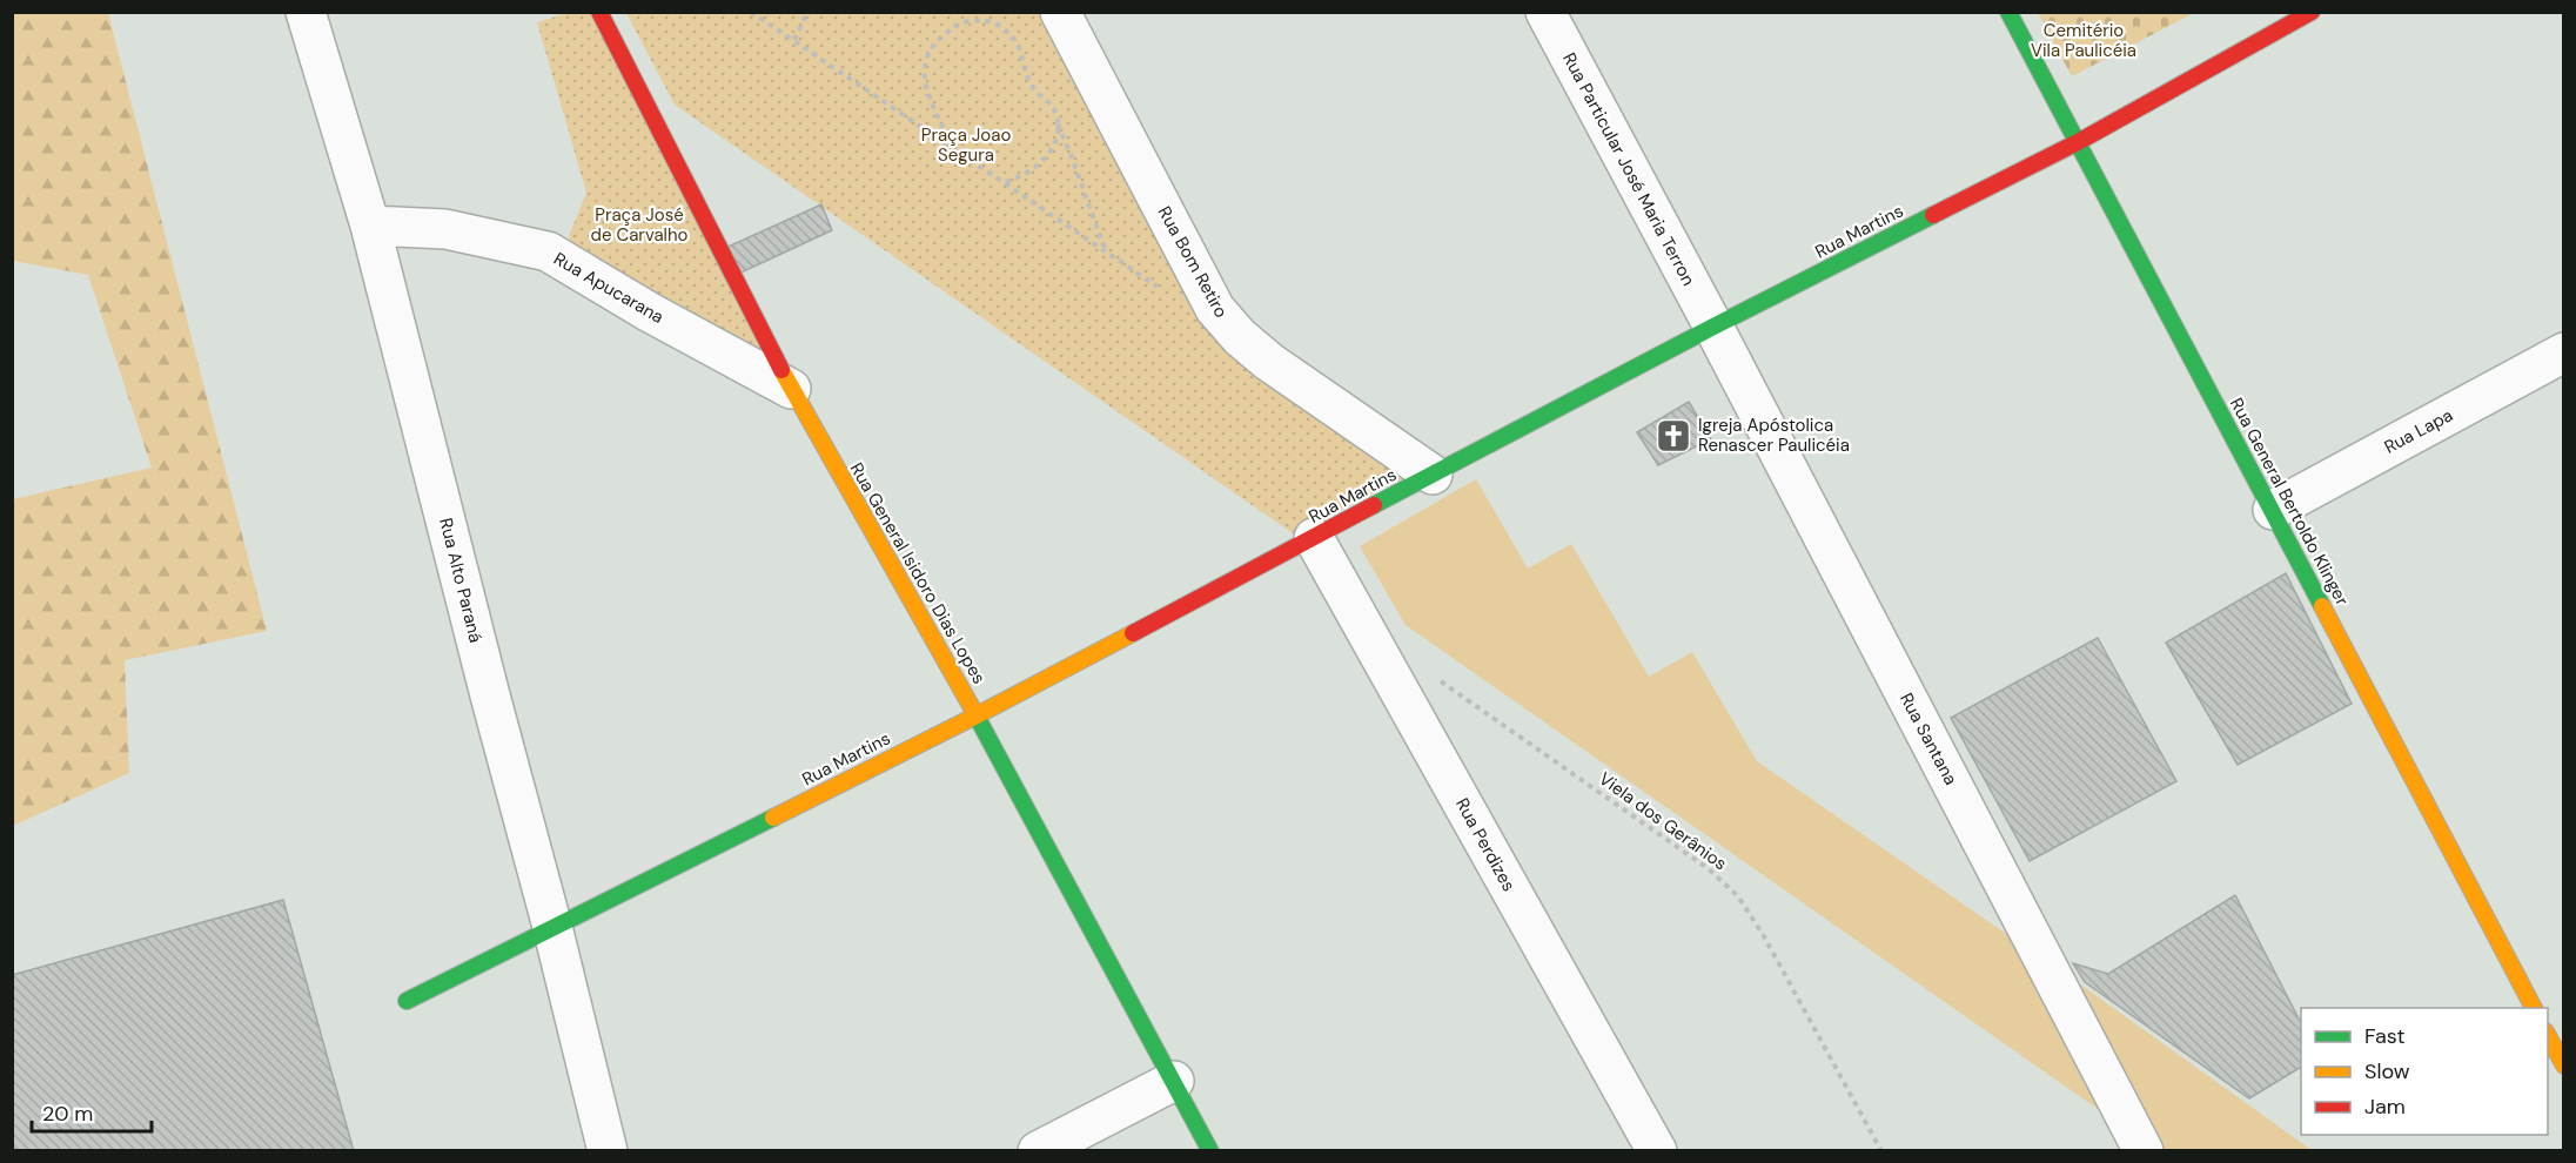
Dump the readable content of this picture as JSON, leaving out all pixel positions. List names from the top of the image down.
{
  "streets": {
    "street": [
      "Rua Particular José Maria Terron",
      "Rua Martins",
      "Rua Bom Retiro",
      "Rua Apucarana",
      "Rua Lapa",
      "Rua General Bertoldo Klinger",
      "Rua General Isidoro Dias Lopes",
      "Rua Alto Paraná",
      "Rua Santana",
      "Rua Perdizes"
    ],
    "path": ["Viela dos Gerânios"]
  },
  "crossings": [
    ["Rua Particular José Maria Terron", "Rua Martins"],
    ["Rua Particular José Maria Terron", "Rua Santana"],
    ["Rua Martins", "Rua Bom Retiro"],
    ["Rua Martins", "Rua General Bertoldo Klinger"],
    ["Rua Martins", "Rua General Isidoro Dias Lopes"],
    ["Rua Martins", "Rua Alto Paraná"],
    ["Rua Martins", "Rua Santana"],
    ["Rua Martins", "Rua Perdizes"],
    ["Rua Apucarana", "Rua General Isidoro Dias Lopes"],
    ["Rua Apucarana", "Rua Alto Paraná"],
    ["Rua Lapa", "Rua General Bertoldo Klinger"]
  ],
  "parks": ["Cemitério Vila Paulicéia", "Praça Joao Segura", "Praça José de Carvalho"],
  "places": {
    "church": ["Igreja Apóstolica Renascer Paulicéia"]
  },
  "legend": ["Fast", "Slow", "Jam"],
  "scale_bar": "20 m"
}
